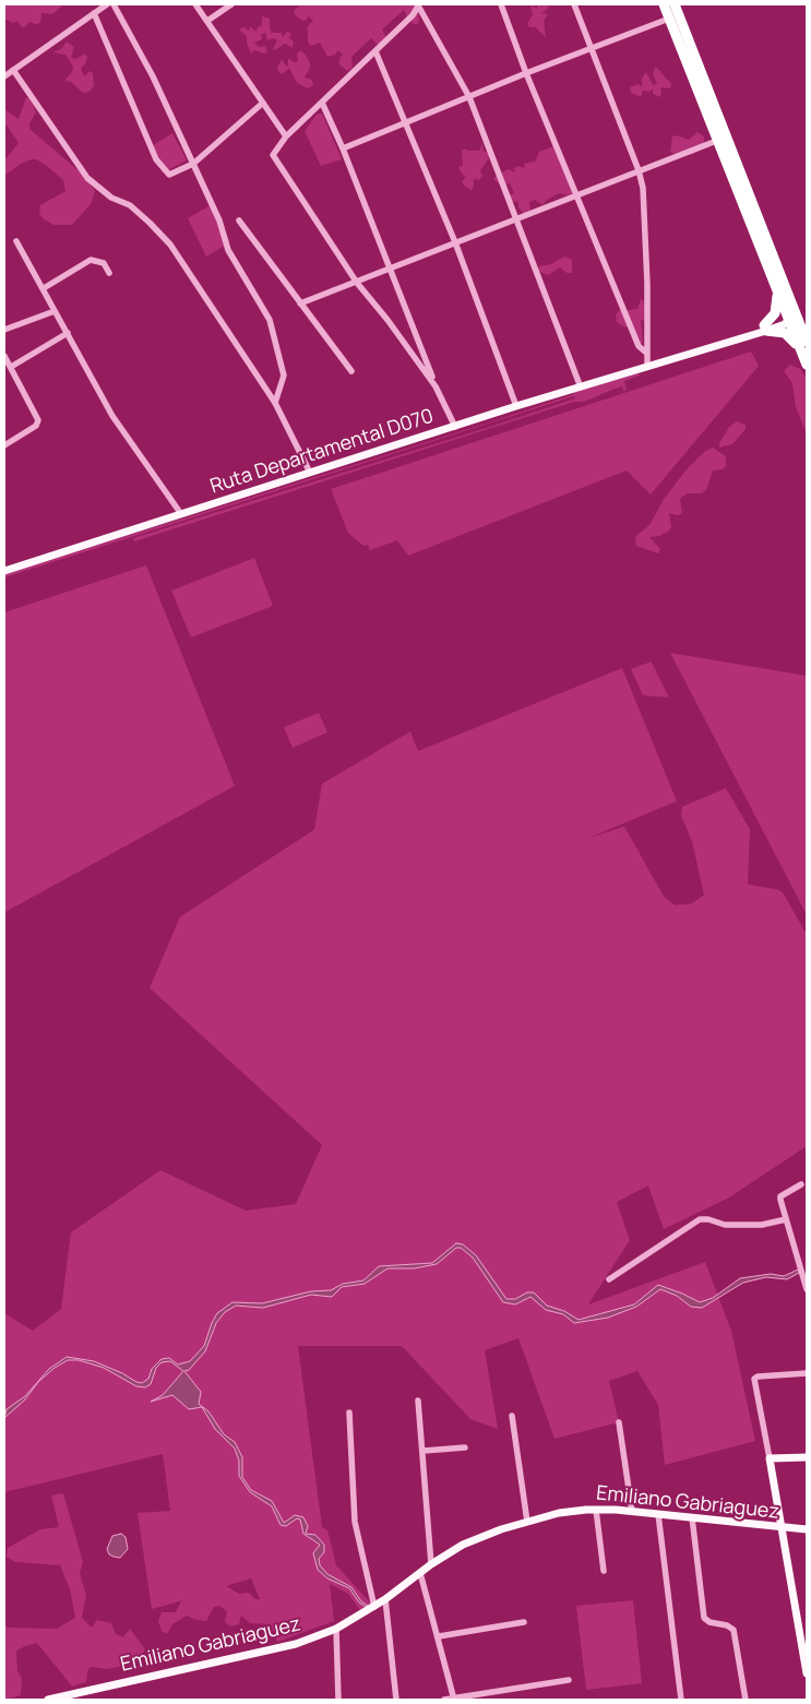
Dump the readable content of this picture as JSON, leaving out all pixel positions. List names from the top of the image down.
{
  "streets": {
    "main road": ["Ruta Departamental D070", "Emiliano Gabriaguez"]
  }
}
